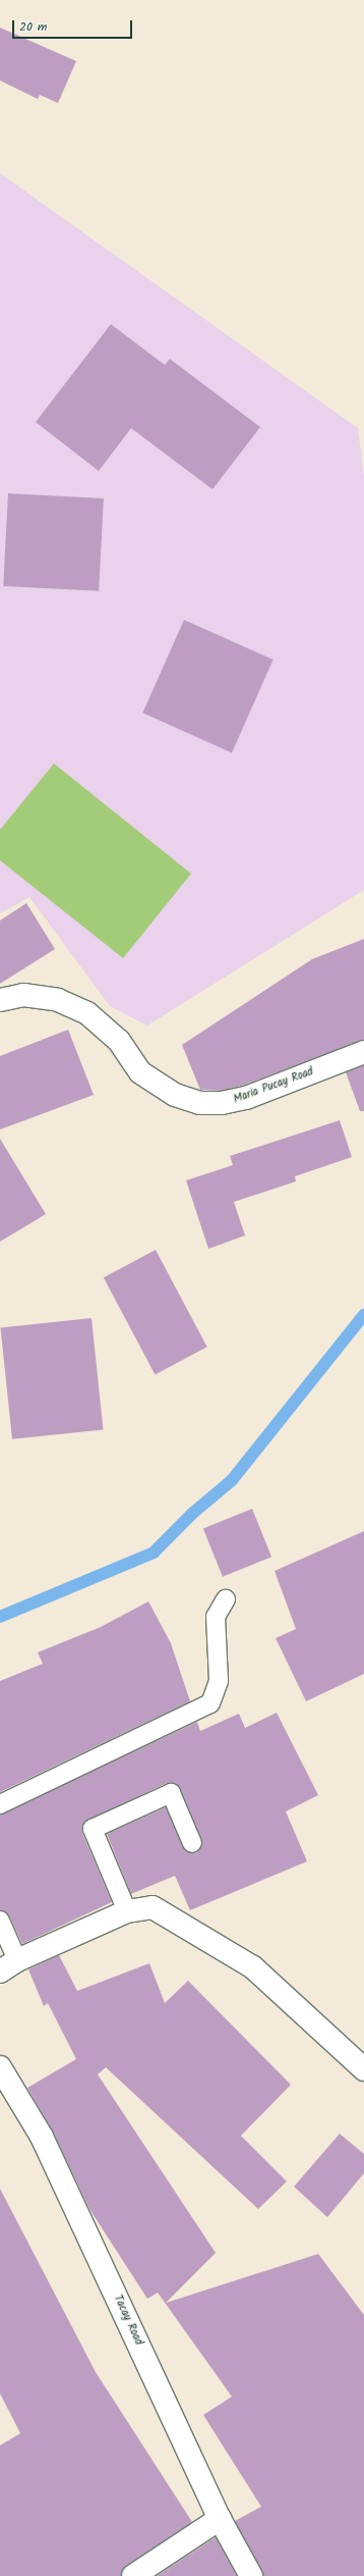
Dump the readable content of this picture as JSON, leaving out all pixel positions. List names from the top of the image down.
{
  "streets": {
    "street": ["Maria Pucay Road", "Tacay Road"]
  },
  "scale_bar": "20 m"
}
